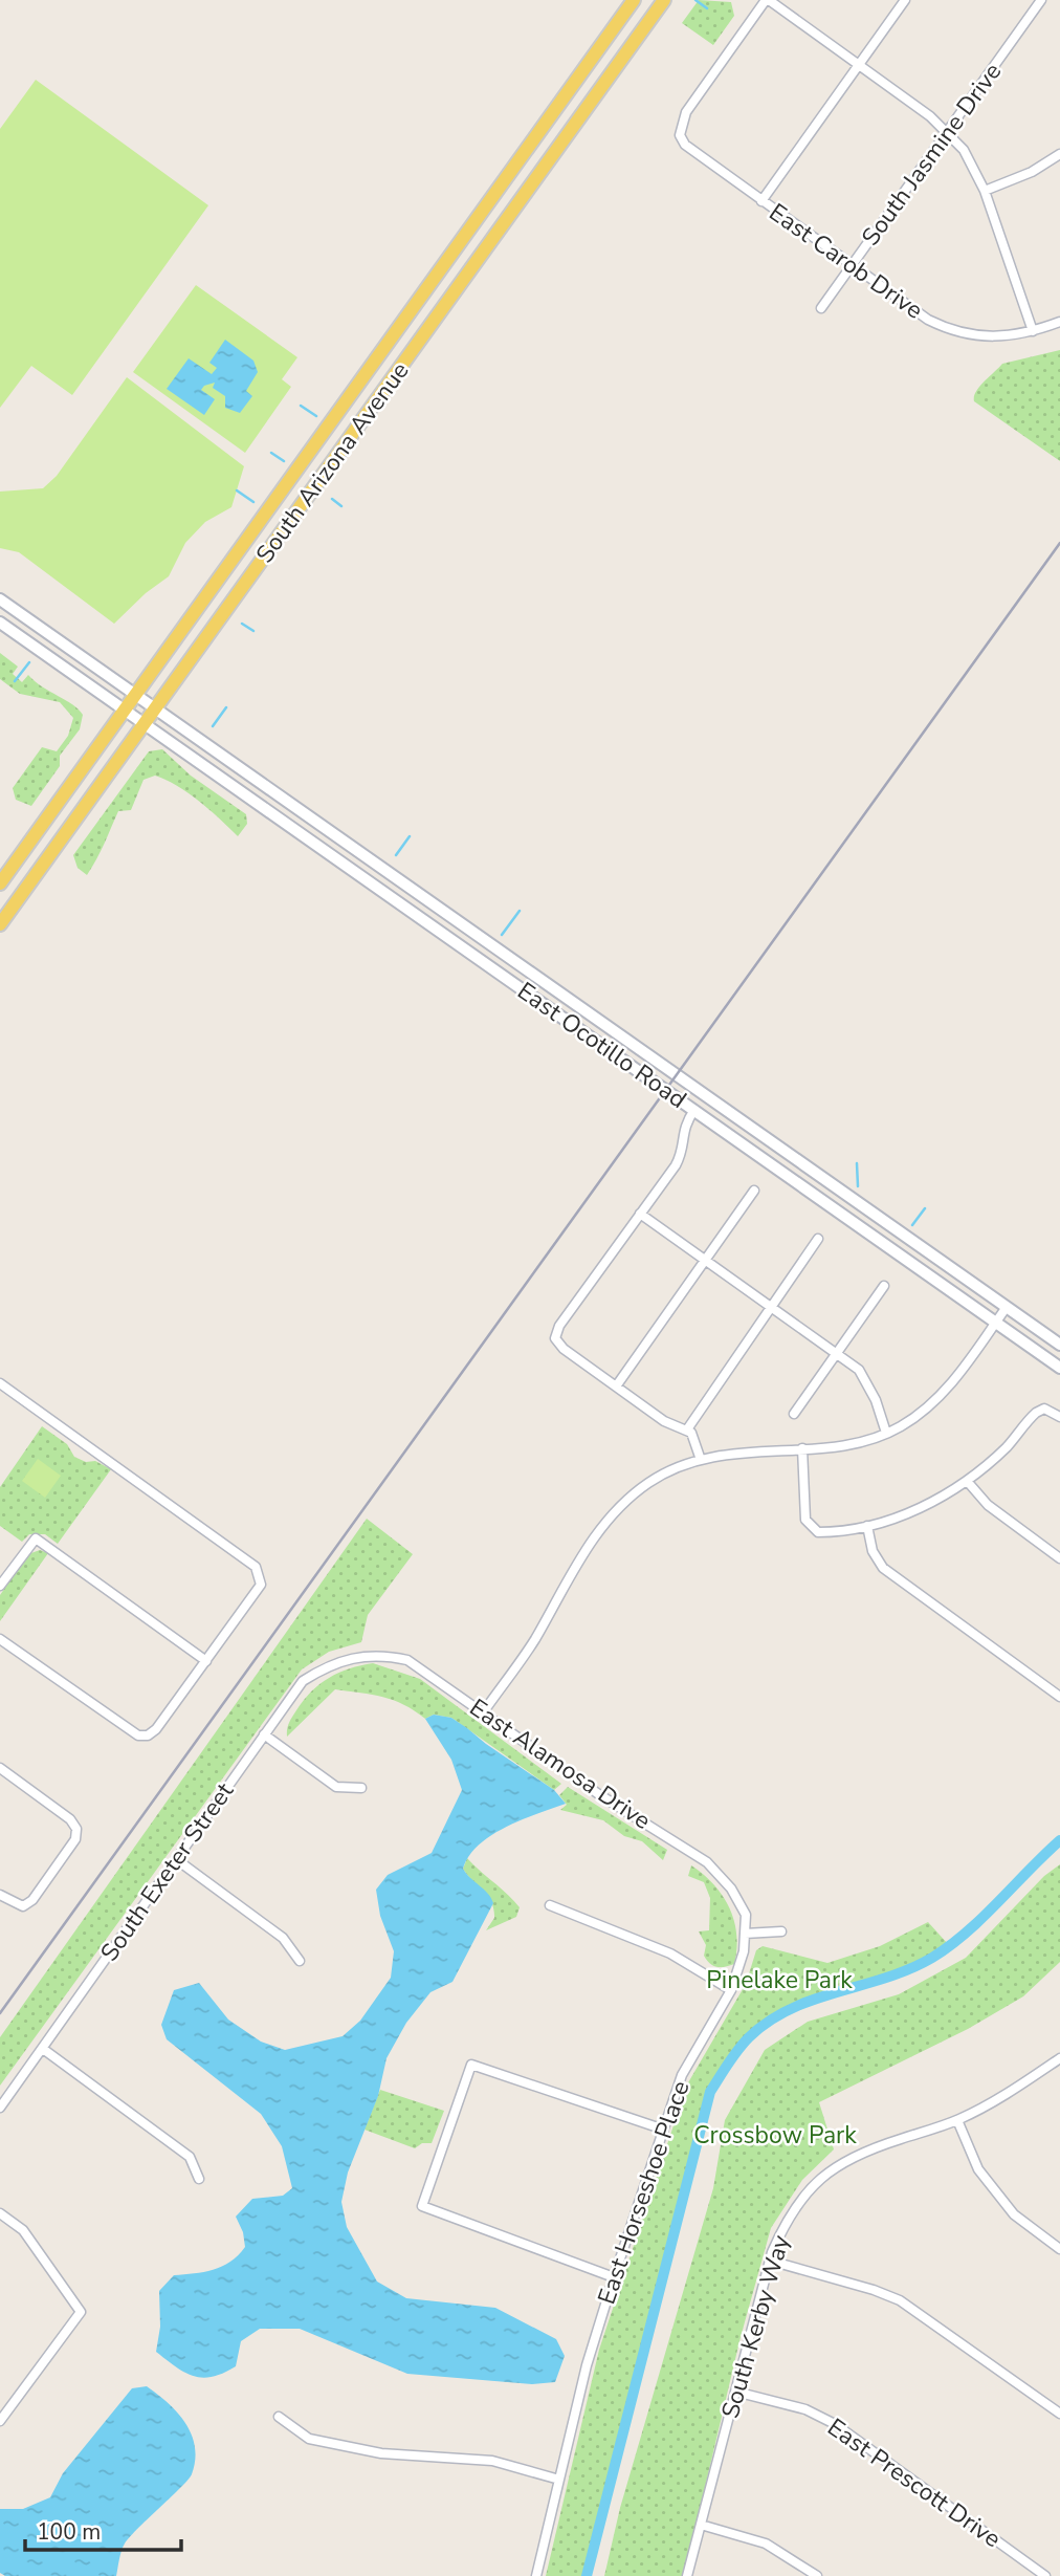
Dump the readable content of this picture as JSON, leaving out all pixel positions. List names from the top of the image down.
{
  "streets": {
    "main road": ["South Arizona Avenue", "East Ocotillo Road"],
    "street": [
      "South Jasmine Drive",
      "East Carob Drive",
      "East Alamosa Drive",
      "South Exeter Street",
      "East Horseshoe Place",
      "South Kerby Way",
      "East Prescott Drive"
    ]
  },
  "crossings": [
    ["South Jasmine Drive", "East Carob Drive"],
    ["South Arizona Avenue", "East Ocotillo Road"],
    ["East Alamosa Drive", "South Exeter Street"],
    ["East Alamosa Drive", "East Horseshoe Place"],
    ["South Kerby Way", "East Prescott Drive"]
  ],
  "parks": ["Pinelake Park", "Crossbow Park"],
  "scale_bar": "100 m"
}
